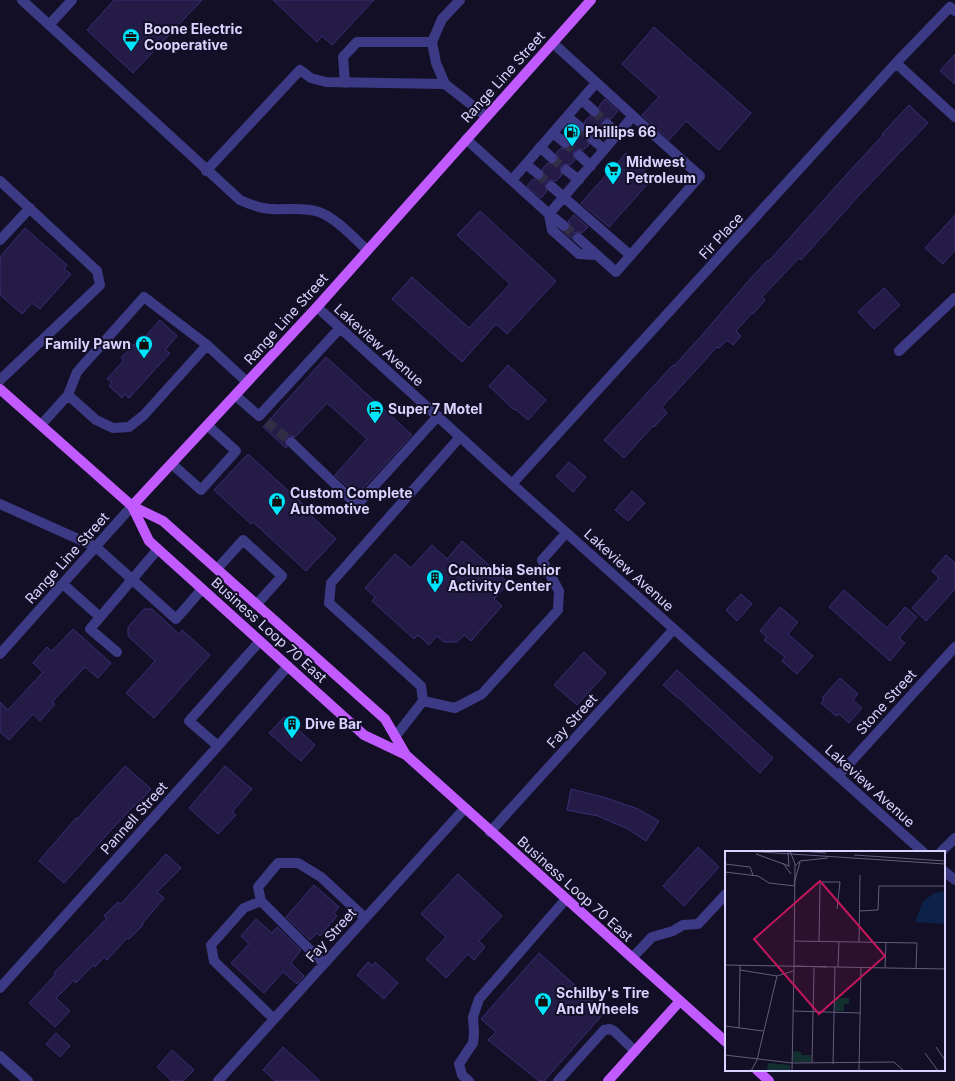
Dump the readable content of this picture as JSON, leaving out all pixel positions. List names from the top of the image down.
{
  "streets": {
    "main road": ["Range Line Street", "Business Loop 70 East"],
    "street": [
      "Fir Place",
      "Lakeview Avenue",
      "Stone Street",
      "Fay Street",
      "Pannell Street"
    ]
  },
  "crossings": [
    ["Range Line Street", "Lakeview Avenue"],
    ["Range Line Street", "Business Loop 70 East"],
    ["Fir Place", "Lakeview Avenue"],
    ["Lakeview Avenue", "Stone Street"],
    ["Lakeview Avenue", "Fay Street"],
    ["Business Loop 70 East", "Fay Street"],
    ["Business Loop 70 East", "Pannell Street"]
  ],
  "places": {
    "office": ["Boone Electric Cooperative"],
    "fuel station": ["Phillips 66"],
    "supermarket": ["Midwest Petroleum"],
    "shop": ["Family Pawn", "Custom Complete Automotive", "Schilby's Tire And Wheels"],
    "hotel": ["Super 7 Motel"],
    "building": ["Columbia Senior Activity Center", "Dive Bar"]
  }
}
